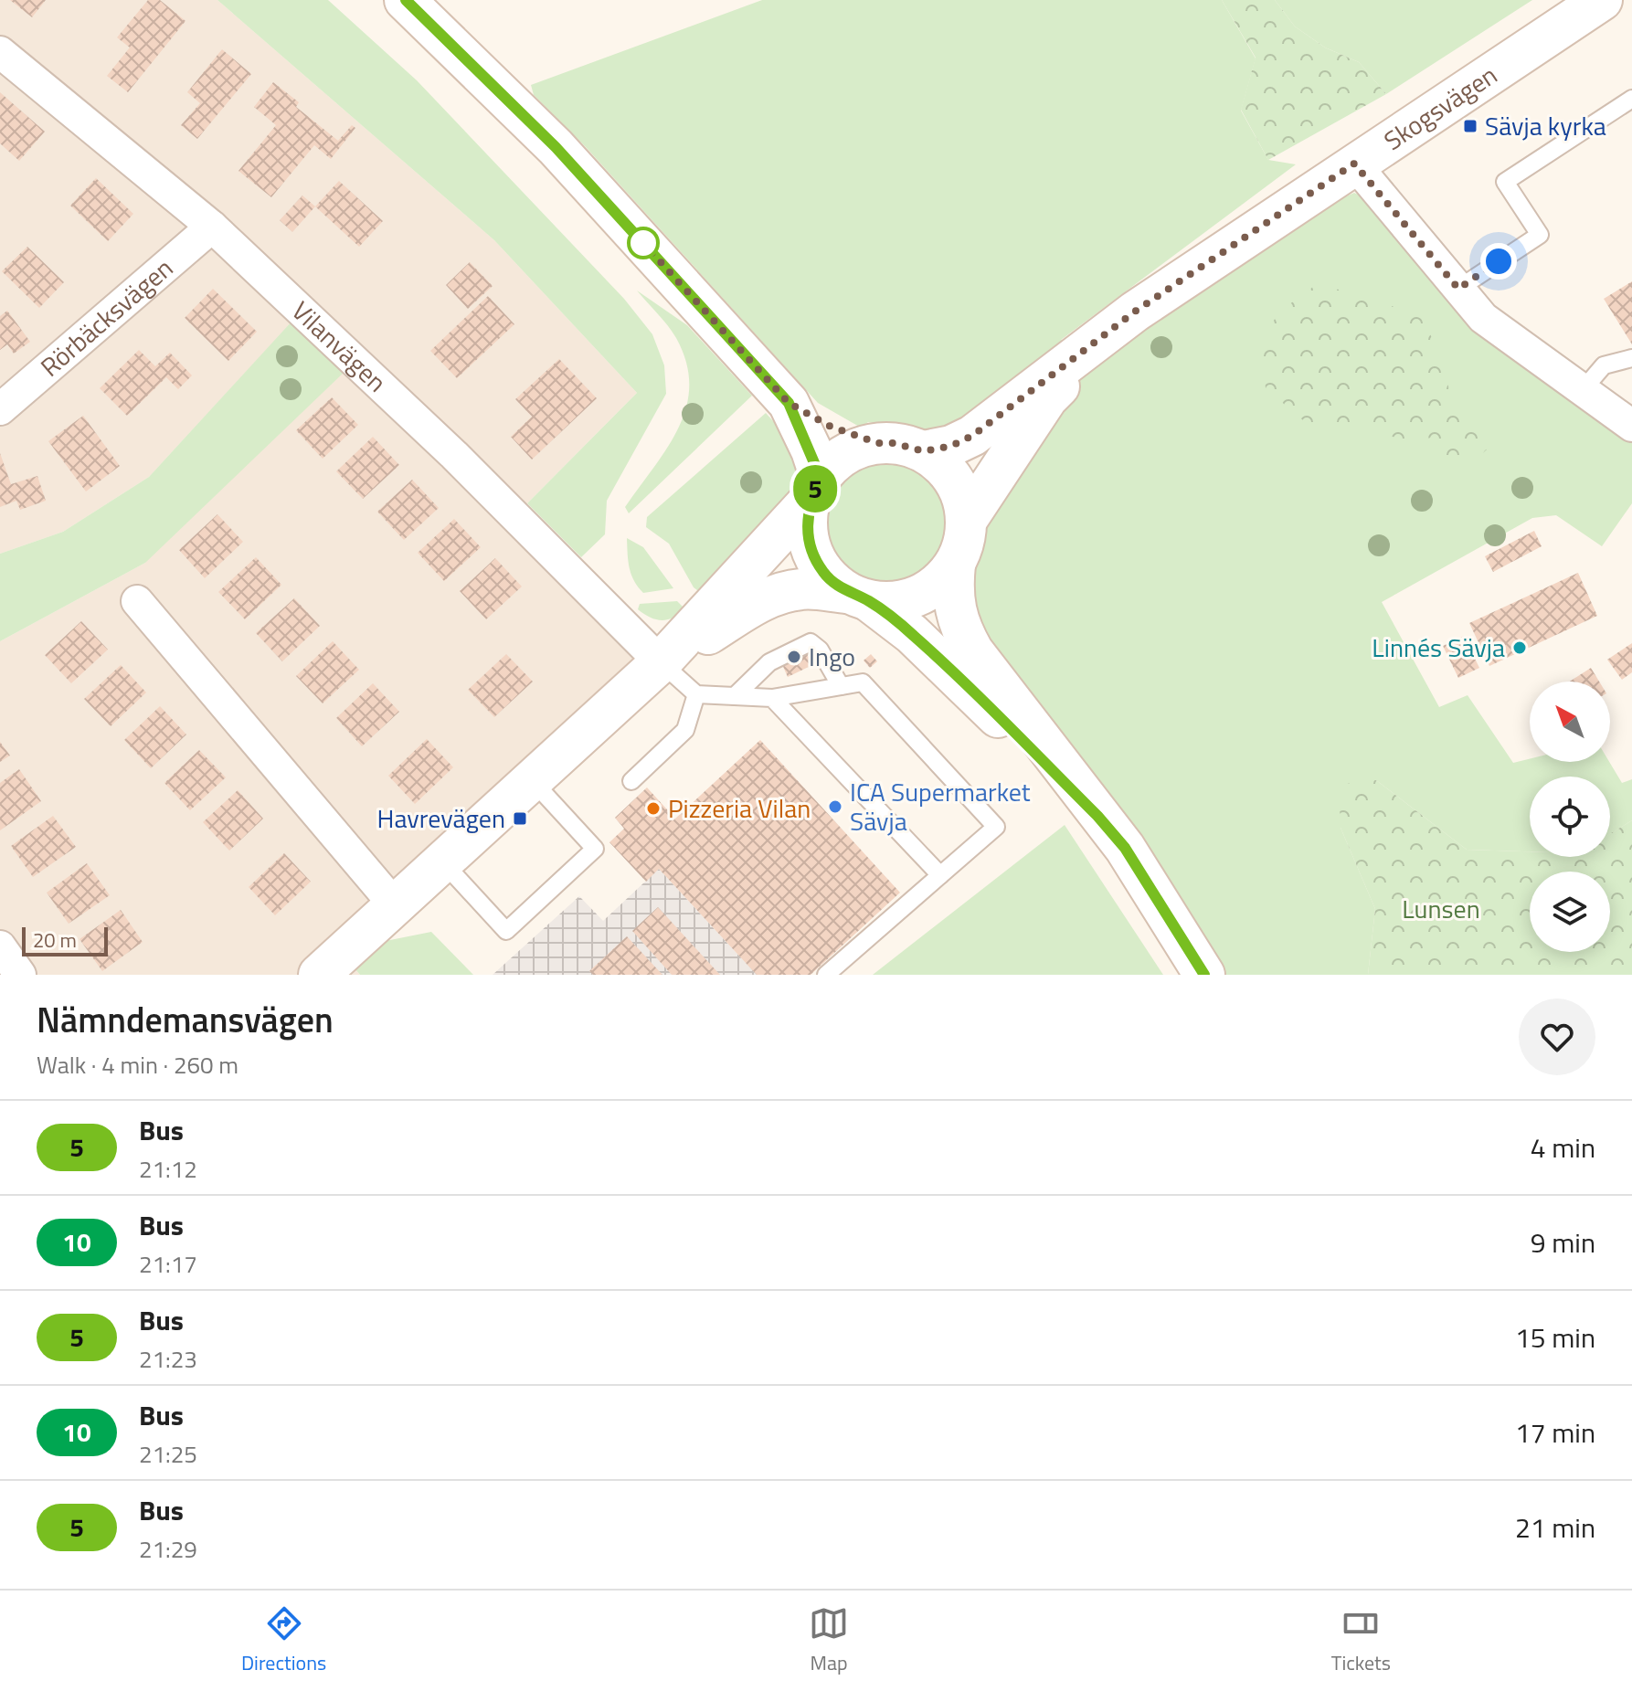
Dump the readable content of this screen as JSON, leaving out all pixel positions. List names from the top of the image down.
{
  "streets": {
    "main road": ["Skogsvägen"],
    "street": ["Rörbäcksvägen", "Vilanvägen"]
  },
  "crossings": [
    ["Rörbäcksvägen", "Vilanvägen"]
  ],
  "parks": ["Lunsen"],
  "places": {
    "transit": ["Sävja kyrka", "Havrevägen"],
    "other": [
      "Linnés Sävja",
      "Ingo",
      "ICA Supermarket Sävja",
      "Pizzeria Vilan"
    ]
  },
  "lines": ["bus line 5"],
  "scale_bar": "20 m",
  "north": "top left",
  "page": {
    "on_map": "5",
    "scale": "20 m",
    "heading": ["Nämndemansvägen", "Walk · 4 min · 260 m"],
    "list": [
      {
        "mark": "5",
        "name": "Bus",
        "note": "21:12",
        "value": "4 min"
      },
      {
        "mark": "10",
        "name": "Bus",
        "note": "21:17",
        "value": "9 min"
      },
      {
        "mark": "5",
        "name": "Bus",
        "note": "21:23",
        "value": "15 min"
      },
      {
        "mark": "10",
        "name": "Bus",
        "note": "21:25",
        "value": "17 min"
      },
      {
        "mark": "5",
        "name": "Bus",
        "note": "21:29",
        "value": "21 min"
      }
    ],
    "tabs": ["Directions", "Map", "Tickets"]
  }
}
